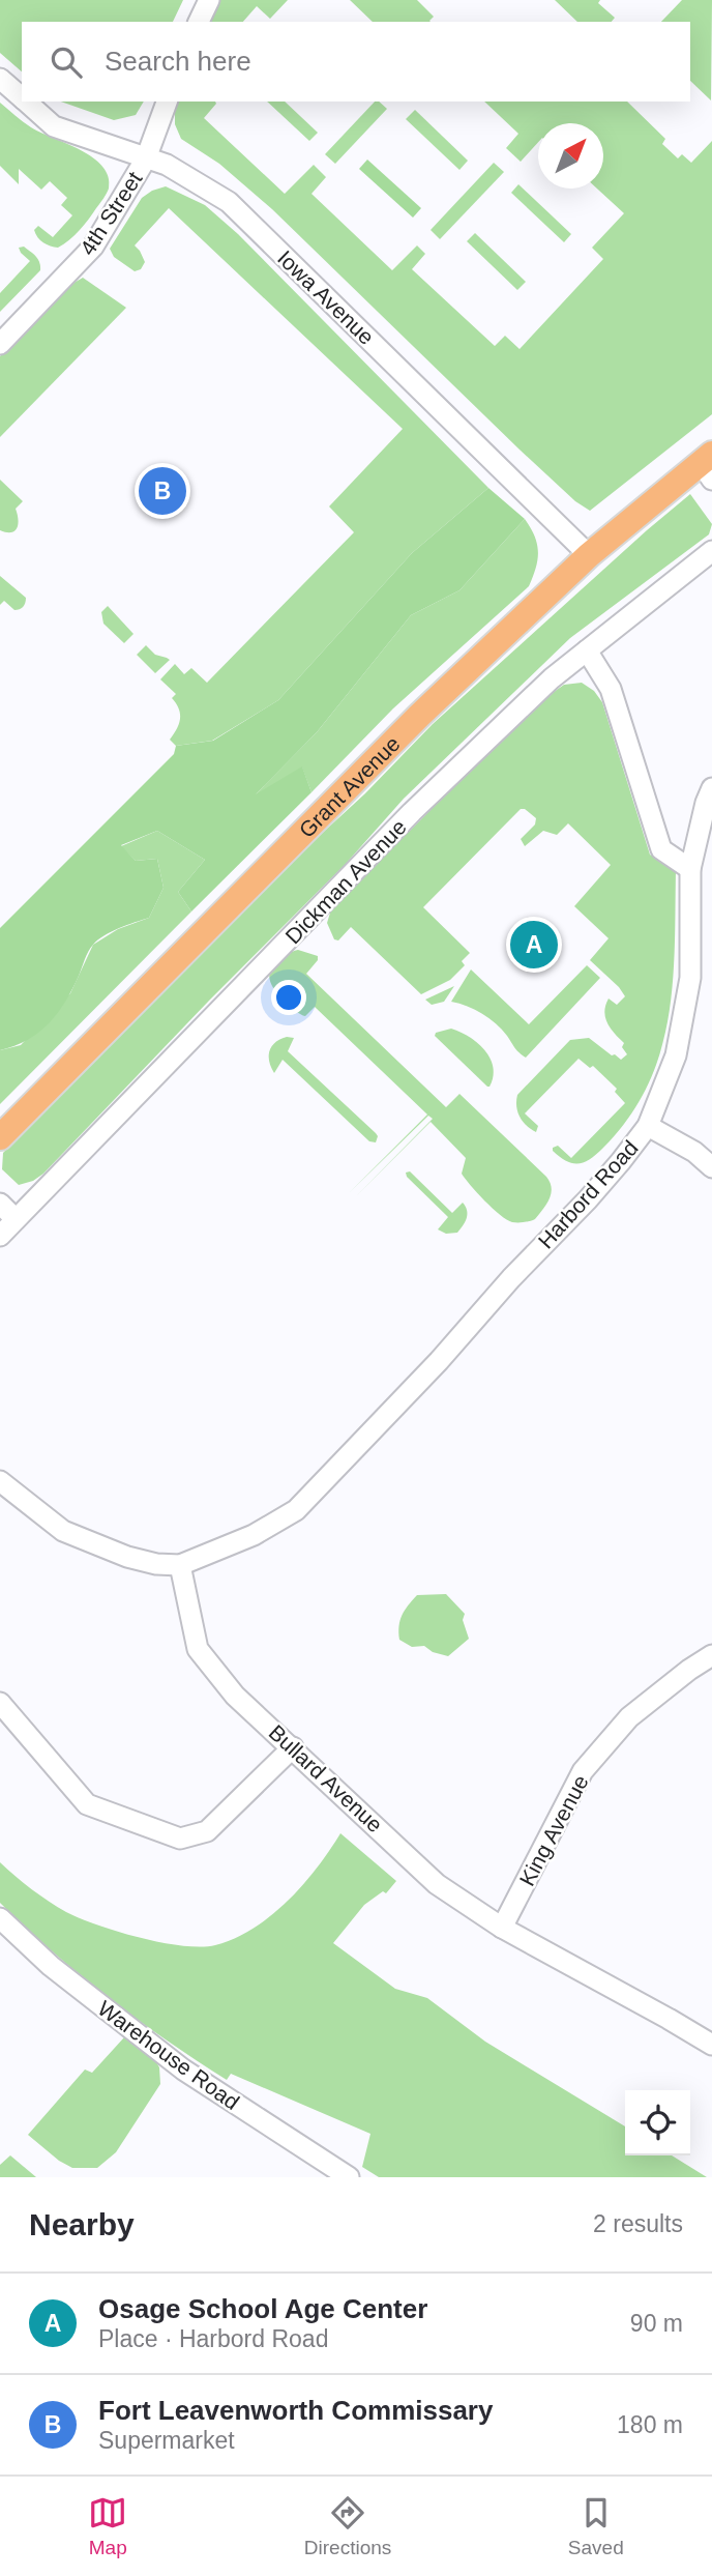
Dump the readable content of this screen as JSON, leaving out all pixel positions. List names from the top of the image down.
{
  "streets": {
    "main road": ["Grant Avenue"],
    "street": [
      "4th Street",
      "Iowa Avenue",
      "Dickman Avenue",
      "Harbord Road",
      "Bullard Avenue",
      "King Avenue",
      "Warehouse Road"
    ]
  },
  "crossings": [
    ["4th Street", "Iowa Avenue"],
    ["Iowa Avenue", "Grant Avenue"],
    ["Harbord Road", "Bullard Avenue"],
    ["Bullard Avenue", "King Avenue"]
  ],
  "north": "top right",
  "page": {
    "search": "Search here",
    "pins": ["B", "A"],
    "heading": ["Nearby", "2 results"],
    "list": [
      {
        "mark": "A",
        "name": "Osage School Age Center",
        "note": "Place · Harbord Road",
        "value": "90 m"
      },
      {
        "mark": "B",
        "name": "Fort Leavenworth Commissary",
        "note": "Supermarket",
        "value": "180 m"
      }
    ],
    "nav": ["Map", "Directions", "Saved"]
  }
}
